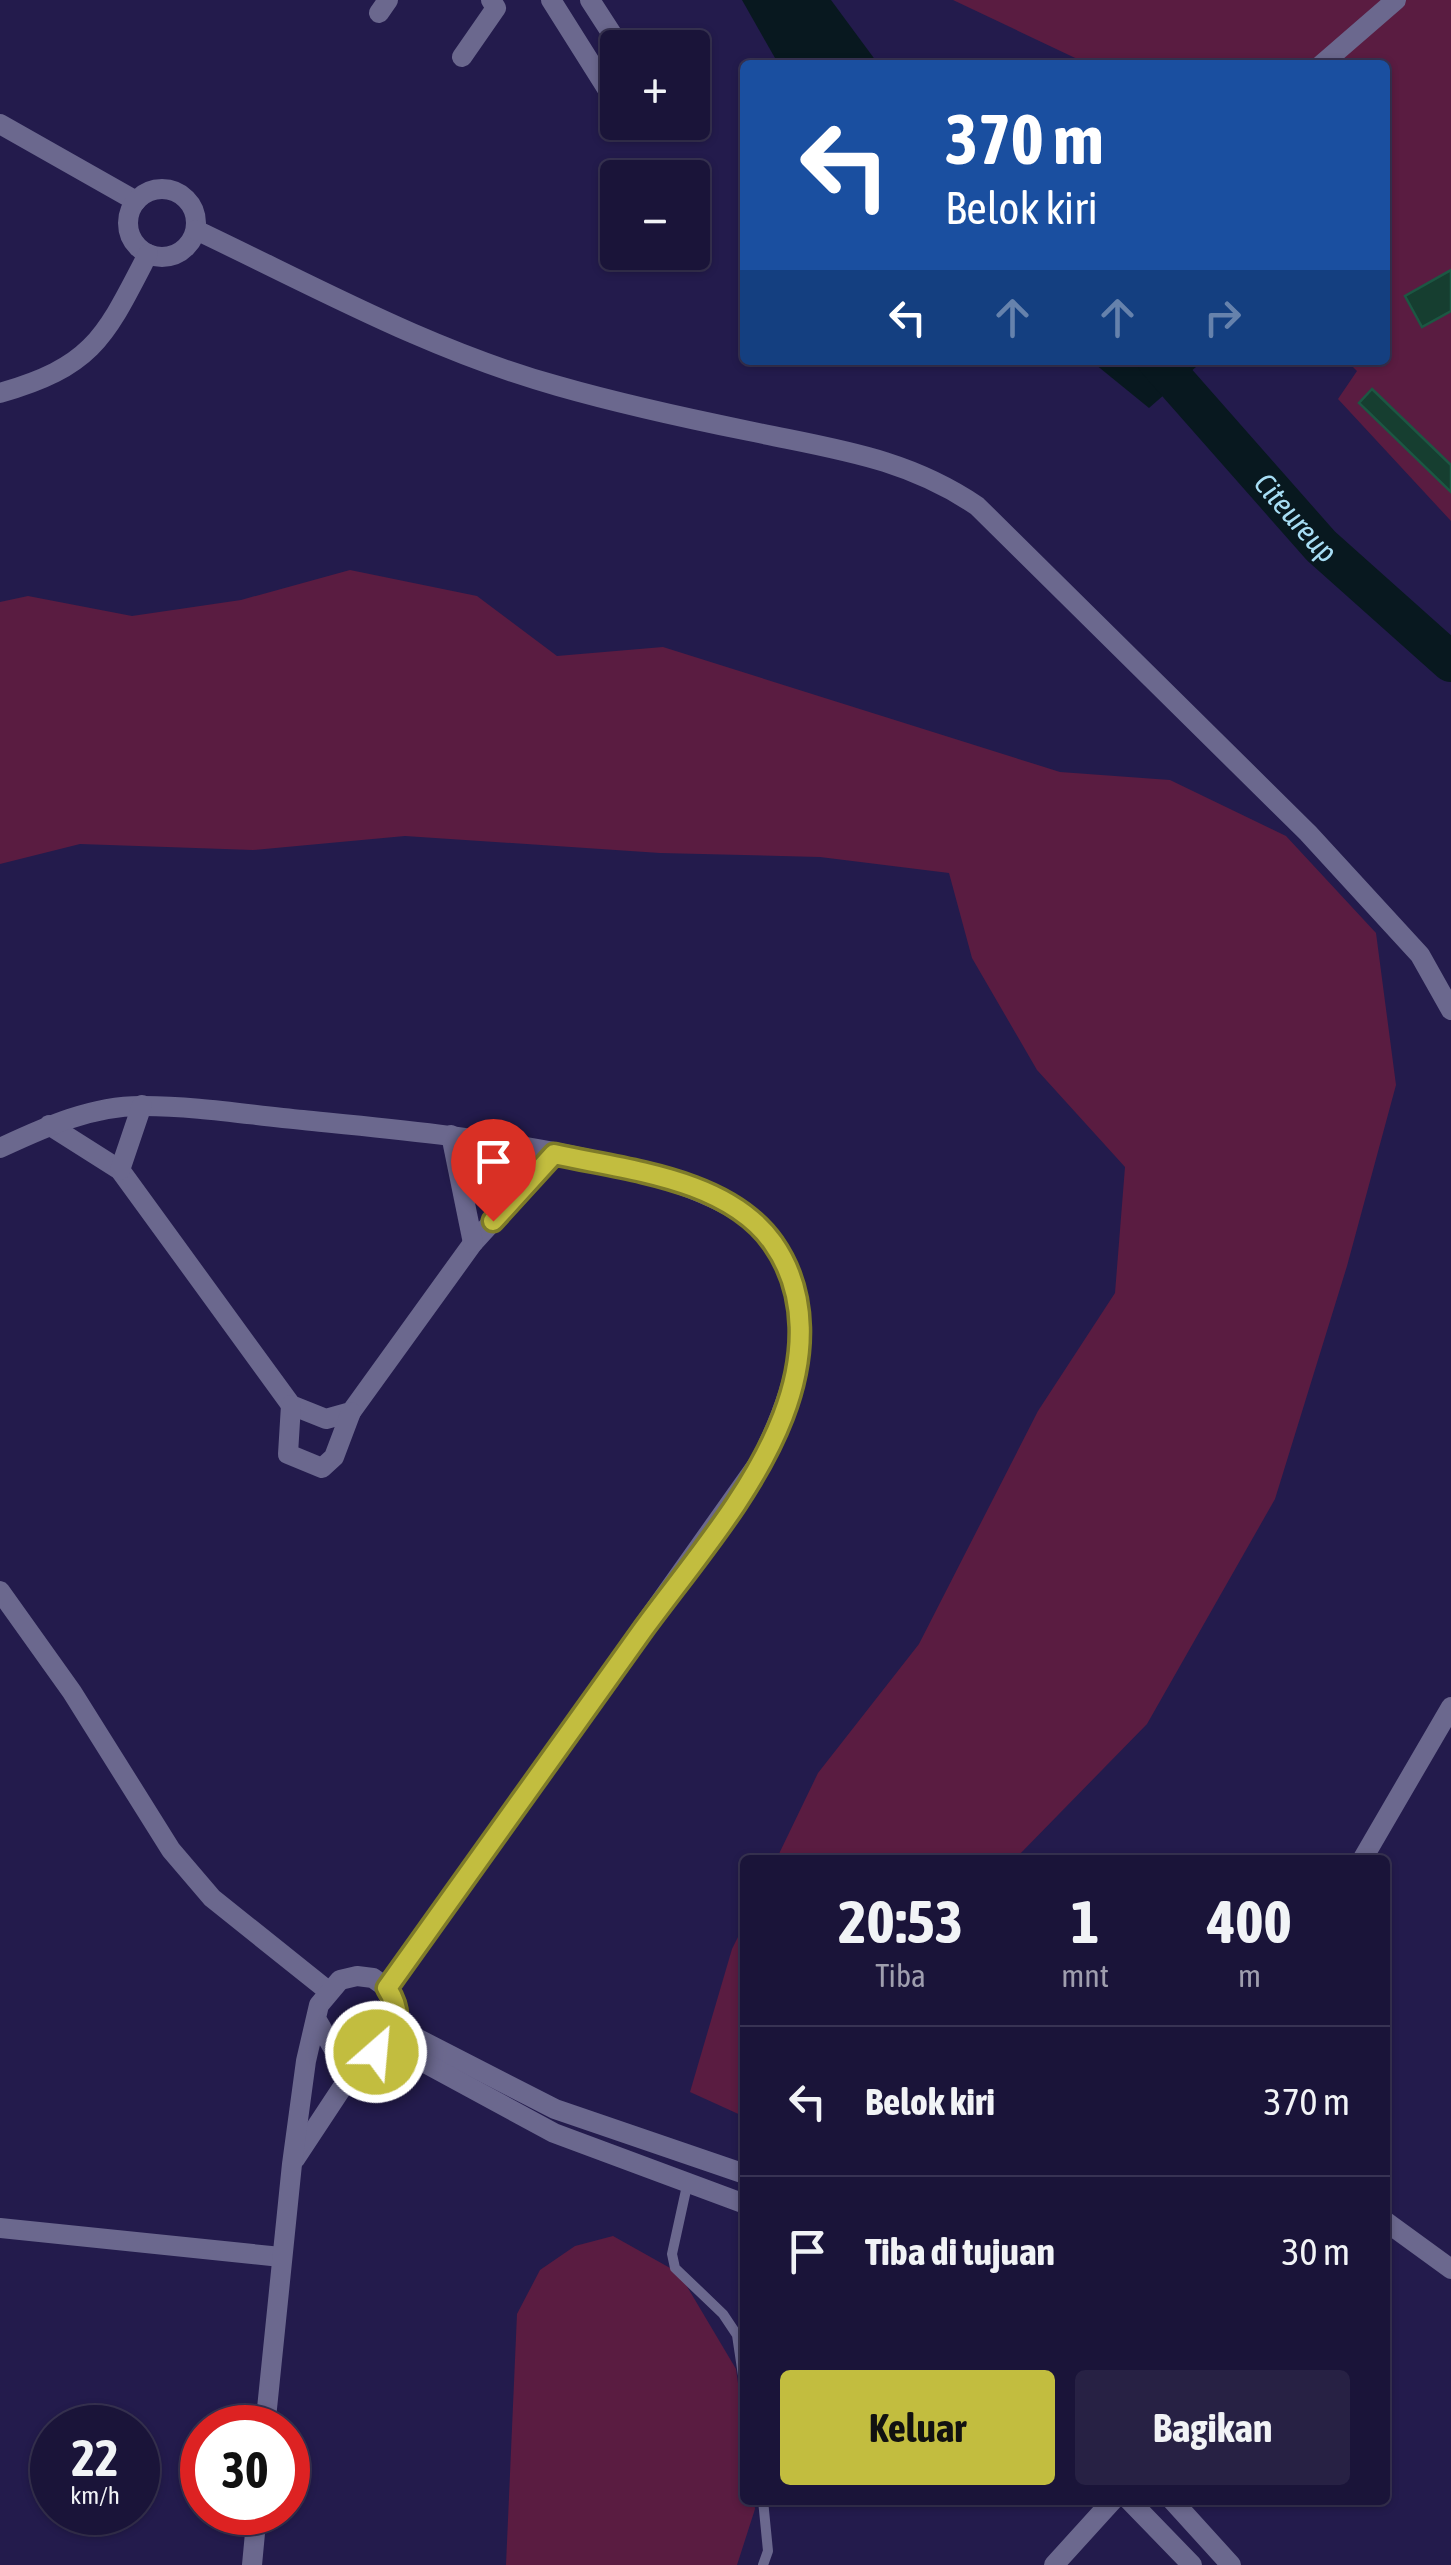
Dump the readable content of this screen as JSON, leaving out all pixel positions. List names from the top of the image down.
{
  "water": ["Citeureup"],
  "page": {
    "map_buttons": ["+", "−"],
    "turn": ["370 m", "Belok kiri"],
    "eta": [
      "20:53",
      "Tiba",
      "1",
      "mnt",
      "400",
      "m"
    ],
    "list": [
      {
        "name": "Belok kiri",
        "value": "370 m"
      },
      {
        "name": "Tiba di tujuan",
        "value": "30 m"
      }
    ],
    "buttons": ["Keluar", "Bagikan"],
    "speed": "22 km/h",
    "limit": "30"
  }
}
